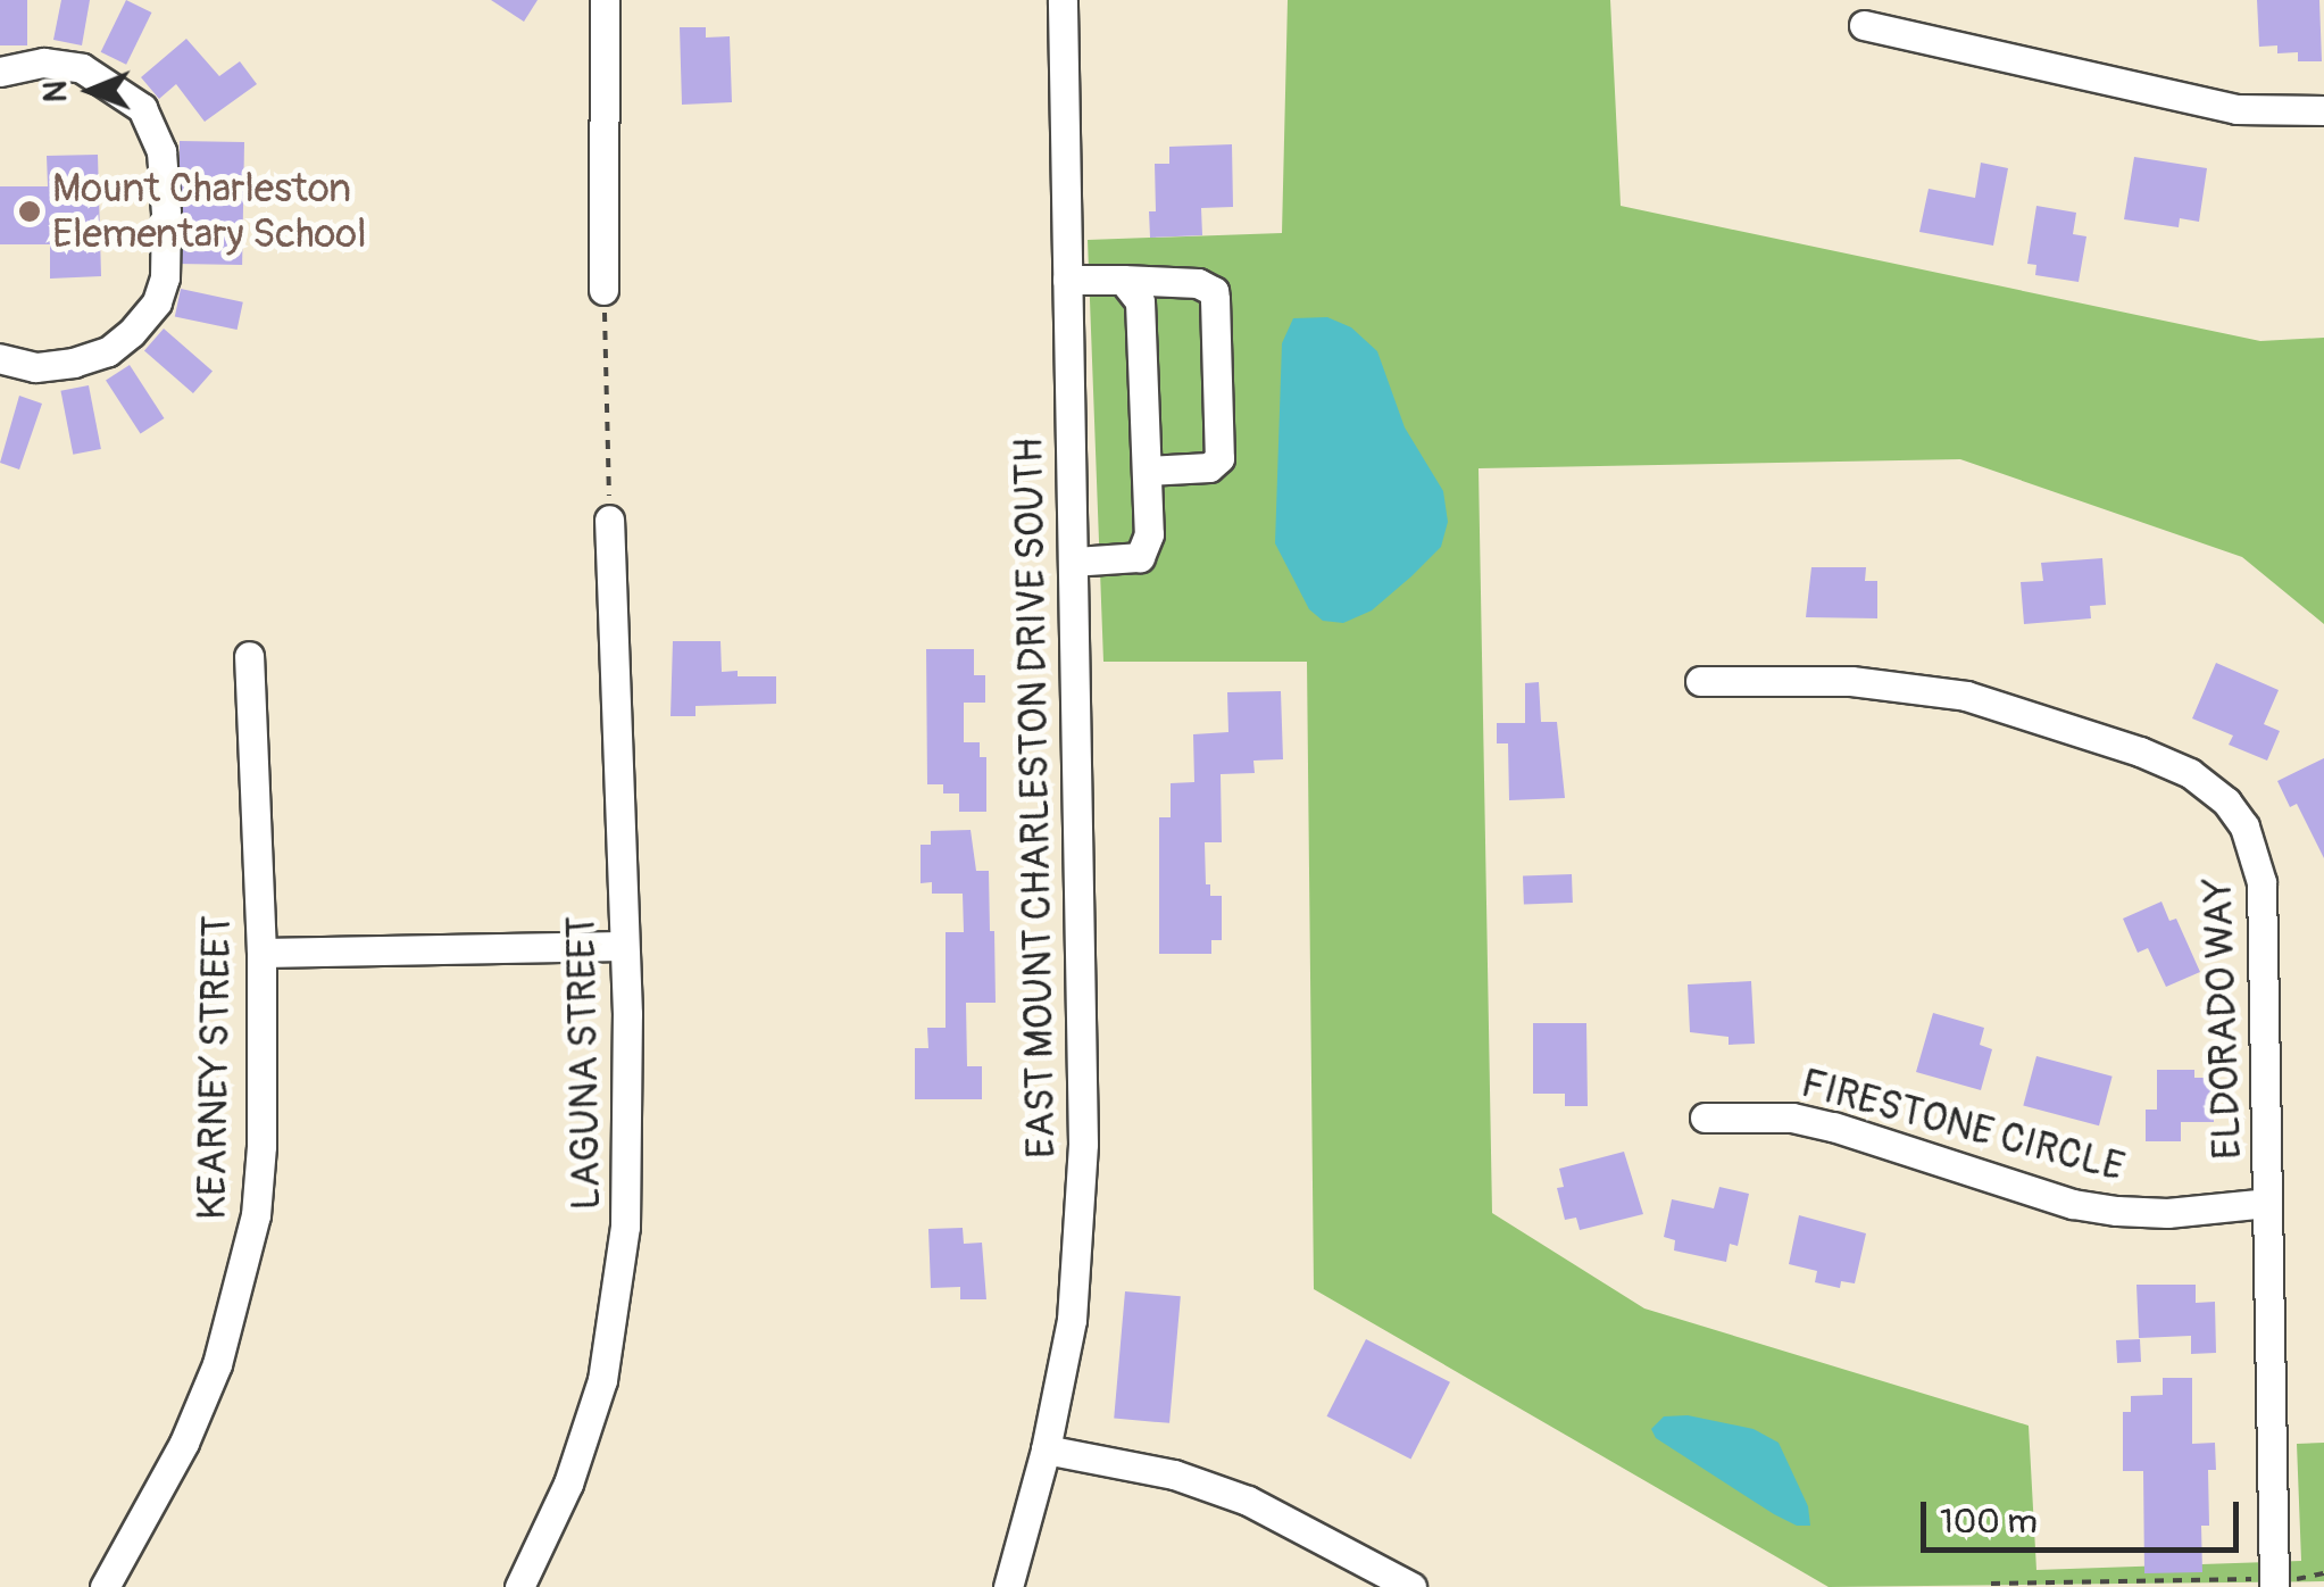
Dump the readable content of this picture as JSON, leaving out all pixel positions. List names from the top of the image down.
{
  "streets": {
    "street": [
      "EAST MOUNT CHARLESTON DRIVE SOUTH",
      "ELDORADO WAY",
      "LAGUNA STREET",
      "KEARNEY STREET",
      "FIRESTONE CIRCLE"
    ]
  },
  "crossings": [
    ["ELDORADO WAY", "FIRESTONE CIRCLE"]
  ],
  "places": ["Mount Charleston Elementary School"],
  "scale_bar": "100 m",
  "north": "left"
}
